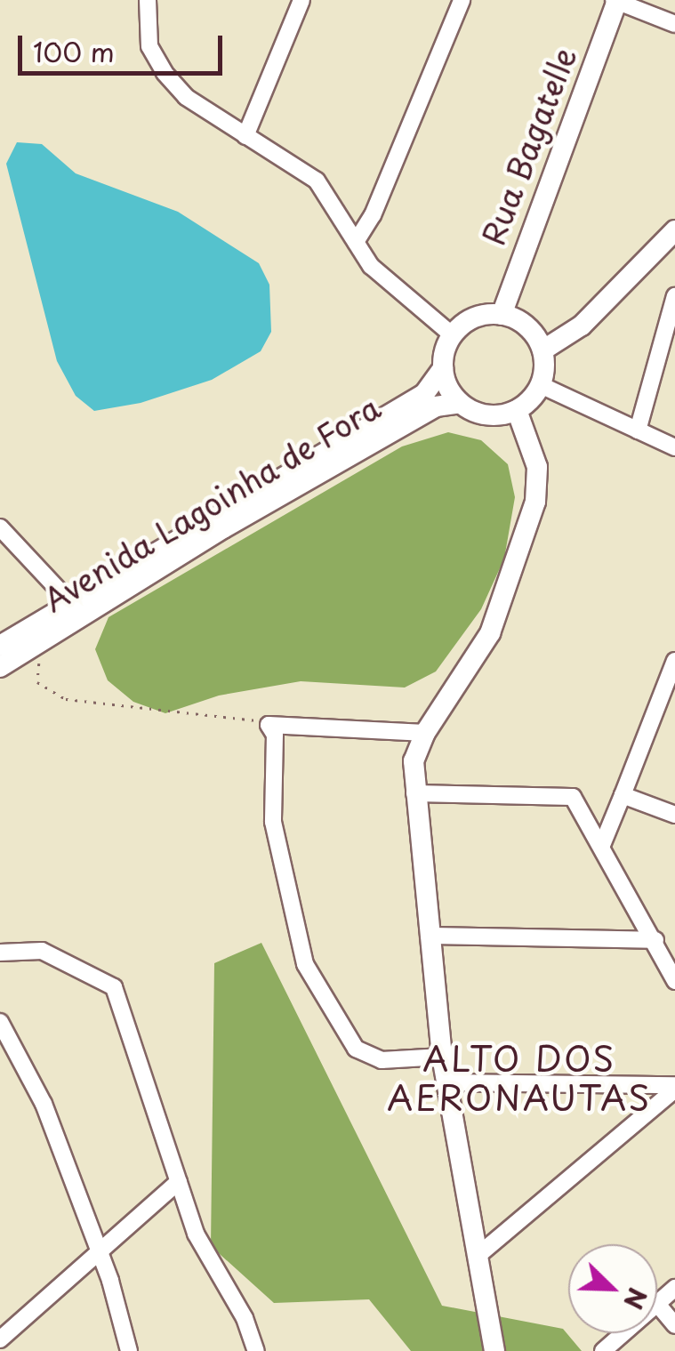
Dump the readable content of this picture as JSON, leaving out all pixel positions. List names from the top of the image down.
{
  "streets": {
    "main road": ["Rua Bagatelle", "Avenida Lagoinha de Fora"]
  },
  "crossings": [
    ["Rua Bagatelle", "Avenida Lagoinha de Fora"]
  ],
  "districts": ["ALTO DOS AERONAUTAS"],
  "scale_bar": "100 m",
  "north": "bottom right"
}
